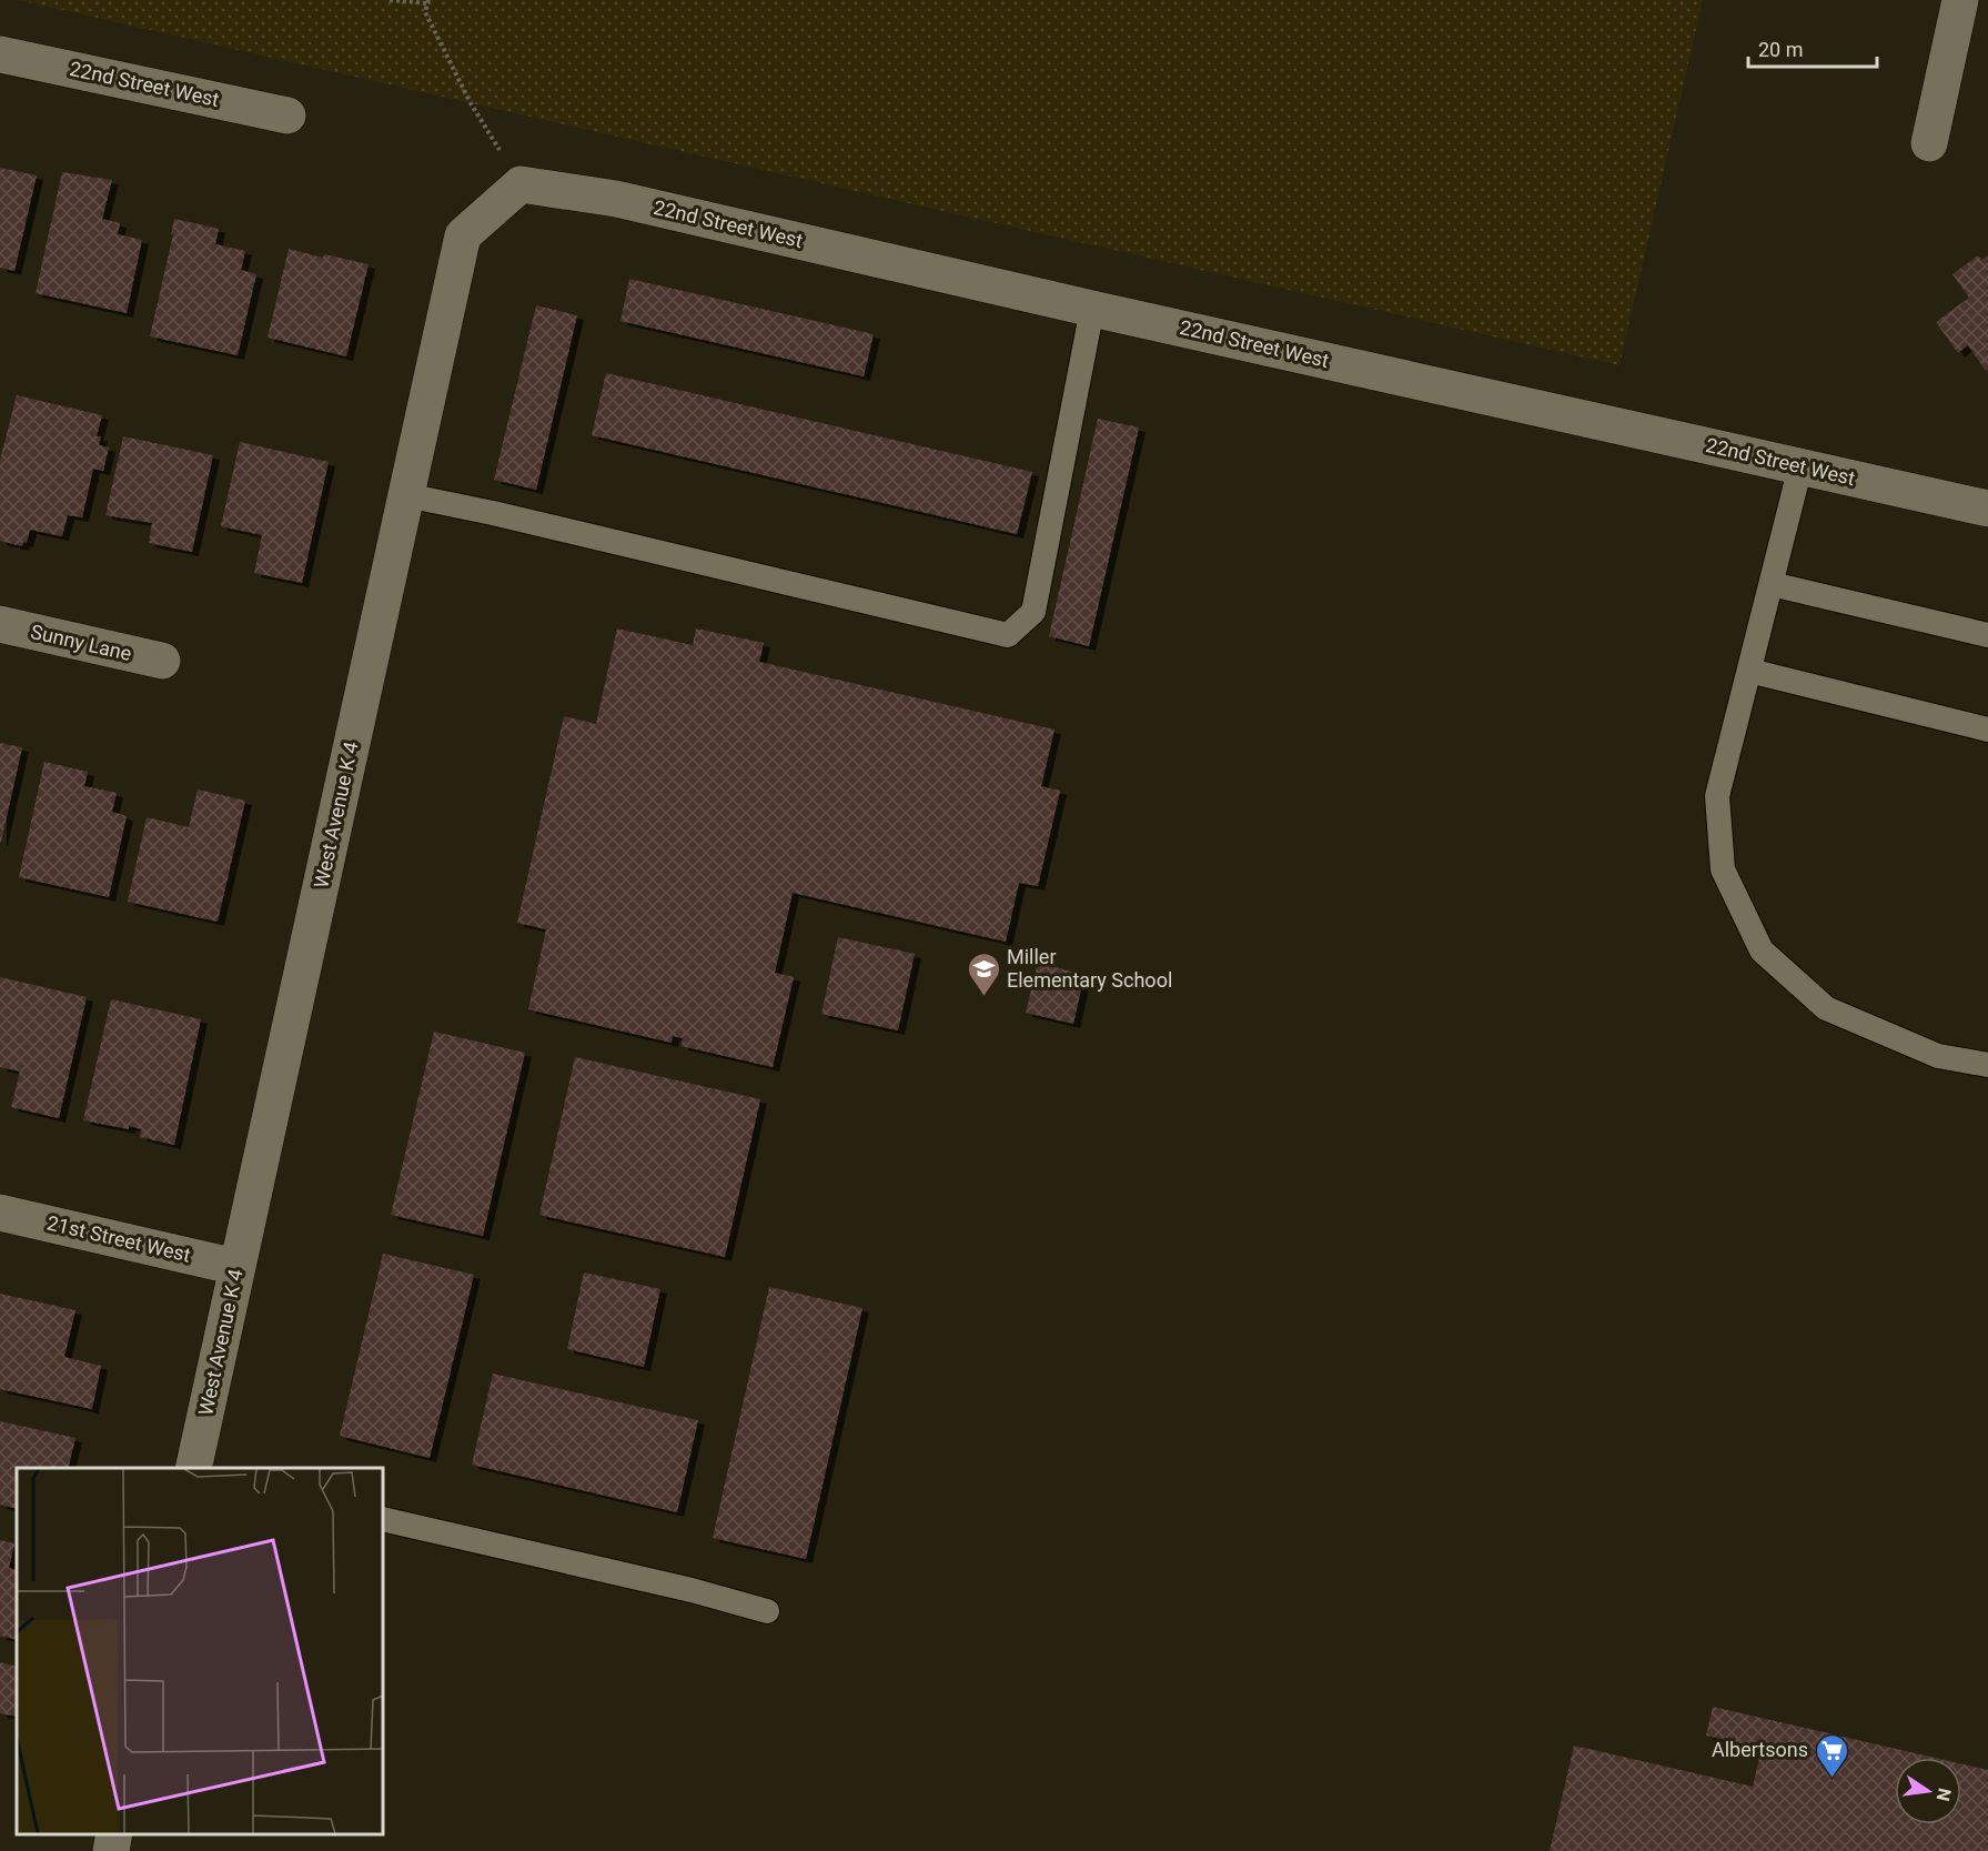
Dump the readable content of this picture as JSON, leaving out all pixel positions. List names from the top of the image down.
{
  "streets": {
    "street": [
      "22nd Street West",
      "Sunny Lane",
      "West Avenue K 4",
      "21st Street West"
    ]
  },
  "crossings": [
    ["22nd Street West", "West Avenue K 4"],
    ["West Avenue K 4", "21st Street West"]
  ],
  "places": {
    "school or university": ["Miller Elementary School"],
    "supermarket": ["Albertsons"]
  },
  "scale_bar": "20 m",
  "north": "right"
}
